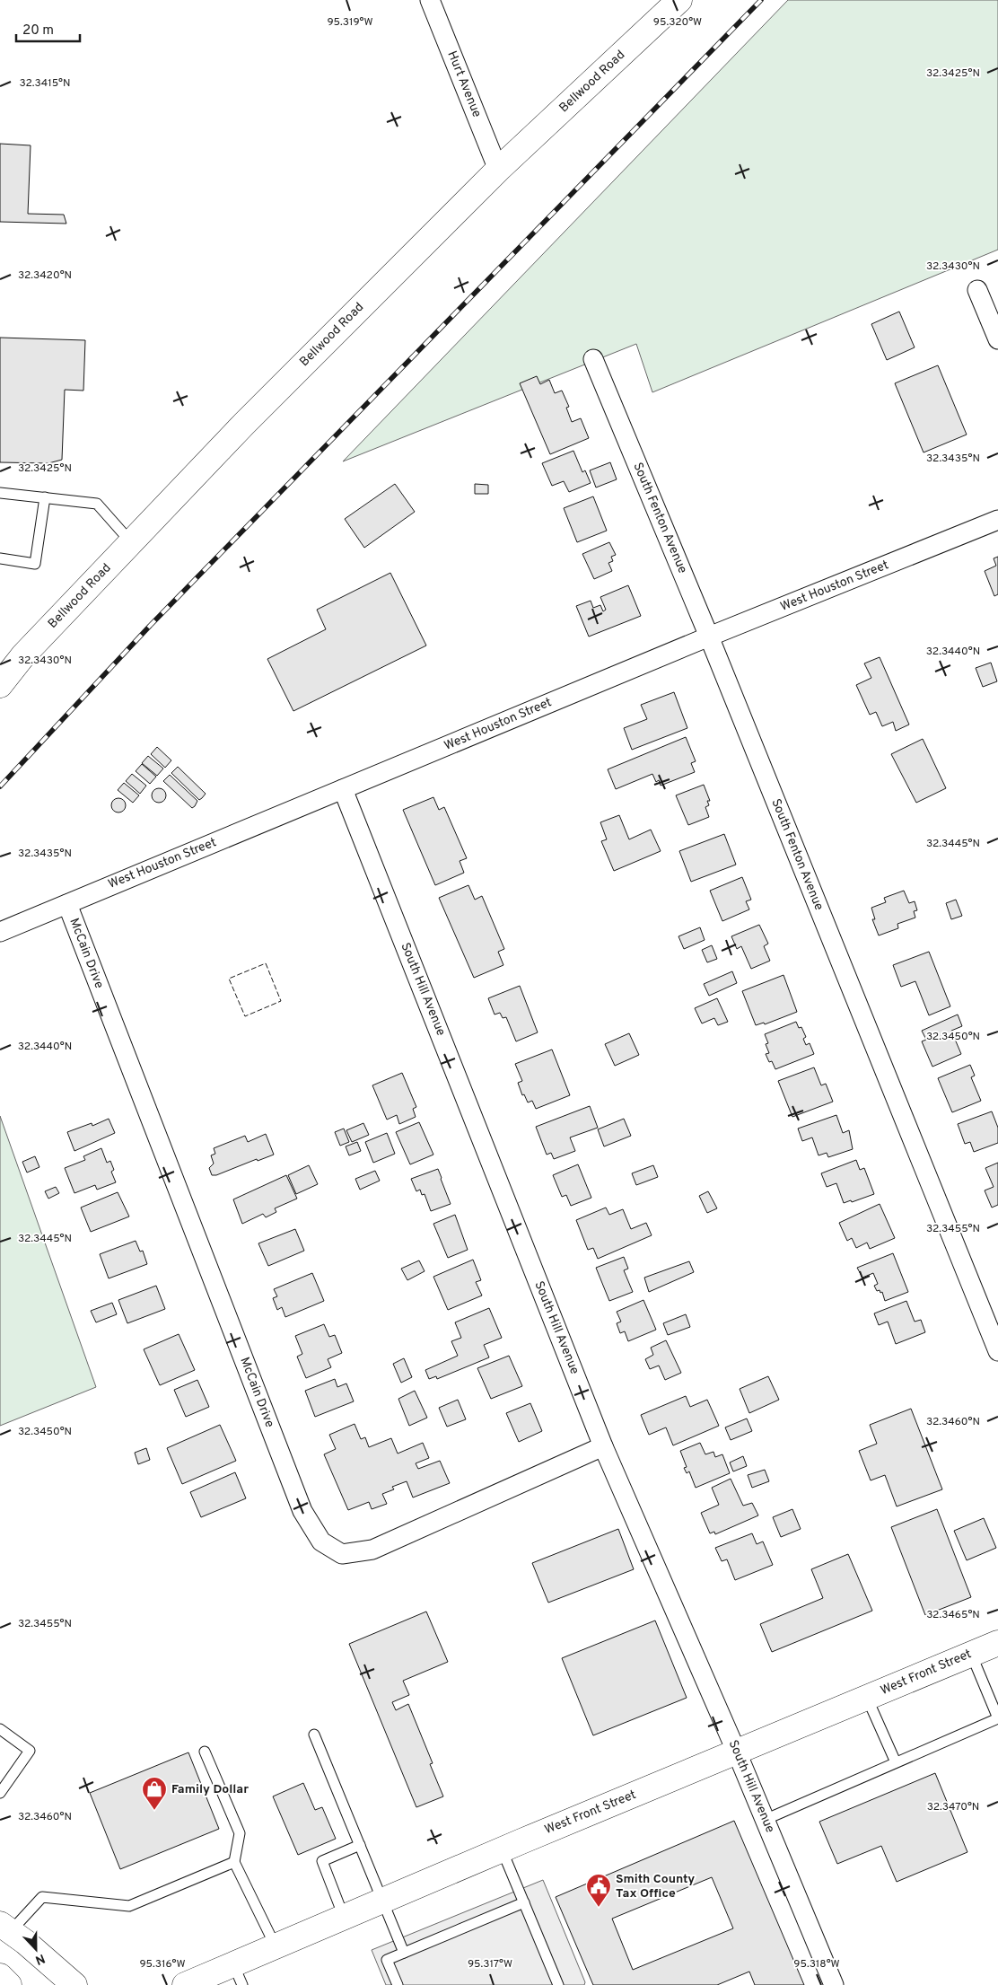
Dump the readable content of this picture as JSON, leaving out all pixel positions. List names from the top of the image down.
{
  "streets": {
    "main road": ["Bellwood Road", "West Front Street"],
    "street": [
      "Hurt Avenue",
      "South Fenton Avenue",
      "West Houston Street",
      "McCain Drive",
      "South Hill Avenue"
    ]
  },
  "crossings": [
    ["Bellwood Road", "Hurt Avenue"],
    ["South Fenton Avenue", "West Houston Street"],
    ["West Houston Street", "McCain Drive"],
    ["West Houston Street", "South Hill Avenue"],
    ["McCain Drive", "South Hill Avenue"],
    ["South Hill Avenue", "West Front Street"]
  ],
  "places": {
    "shop": ["Family Dollar"],
    "public building": ["Smith County Tax Office"]
  },
  "scale_bar": "20 m",
  "north": "bottom",
  "coordinates": [
    "95.319°W",
    "95.320°W",
    "32.3425°N",
    "32.3415°N",
    "32.3430°N",
    "32.3420°N",
    "32.3435°N",
    "32.3440°N",
    "32.3445°N",
    "32.3450°N",
    "32.3455°N",
    "32.3460°N",
    "32.3465°N",
    "32.3470°N",
    "95.316°W",
    "95.317°W",
    "95.318°W"
  ]
}
